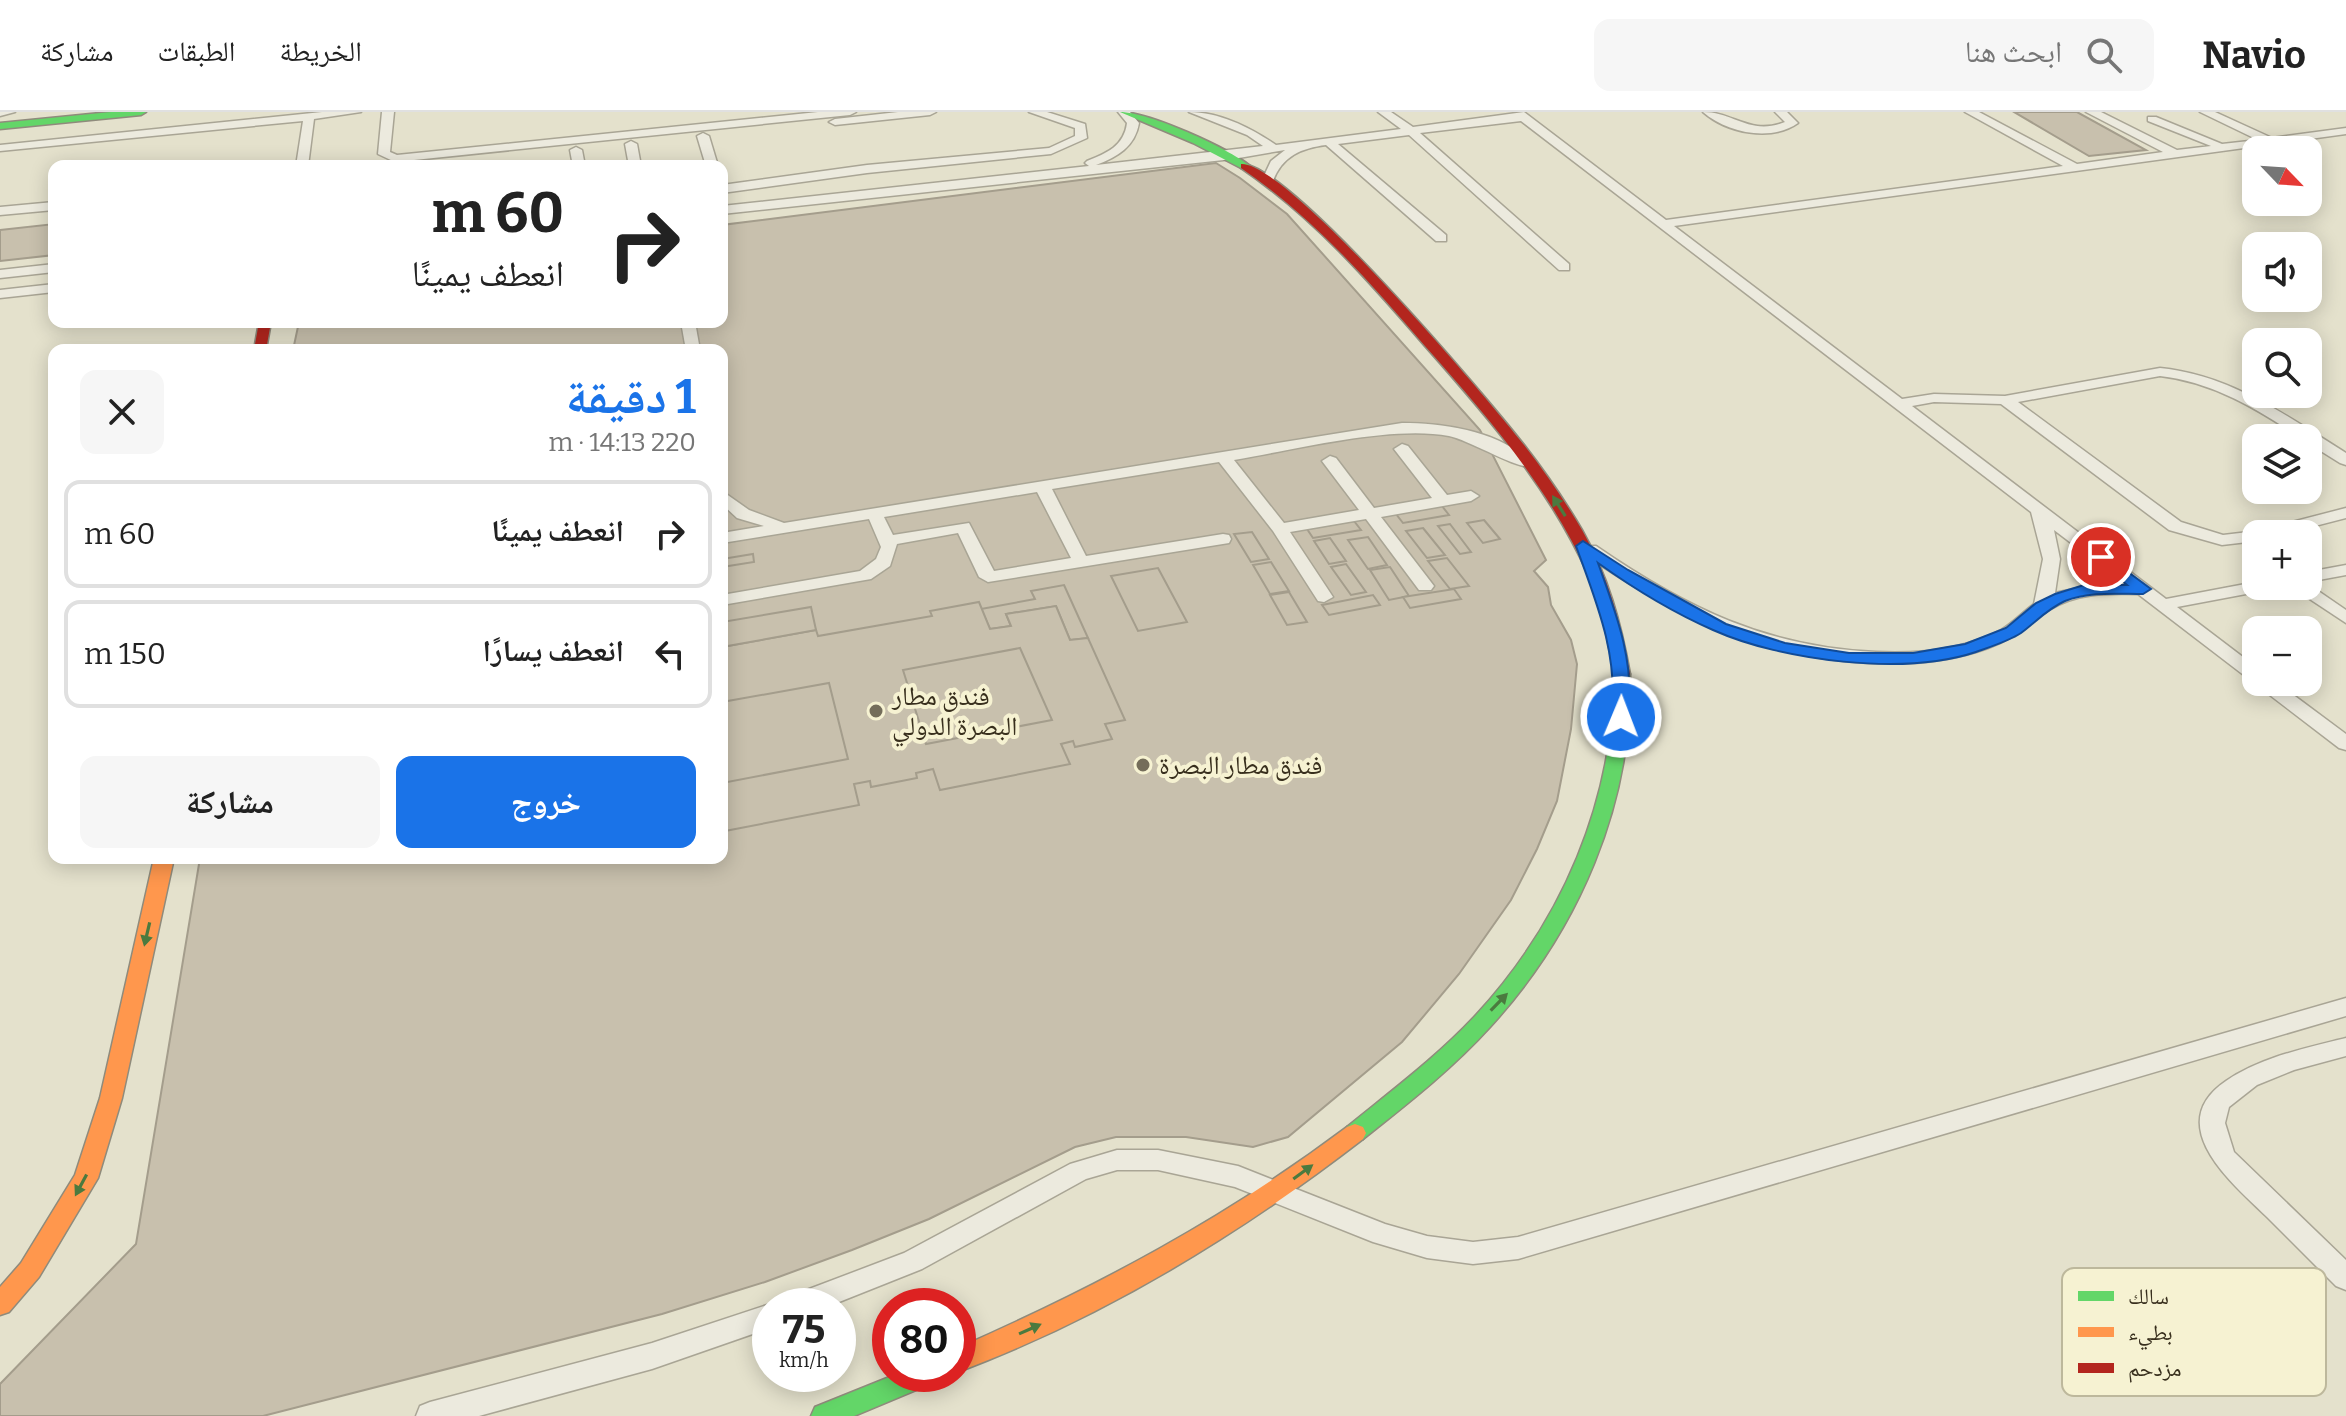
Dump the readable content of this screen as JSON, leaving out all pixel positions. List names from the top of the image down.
{
  "places": ["فندق مطار البصرة الدولي", "فندق مطار البصرة"],
  "legend": ["سالك", "بطيء", "مزدحم"],
  "north": "bottom right",
  "page": {
    "header": "Navio",
    "search": "ابحث هنا",
    "nav": ["الخريطة", "الطبقات", "مشاركة"],
    "map_buttons": ["+", "−"],
    "turn": ["60 m", "انعطف يمينًا"],
    "heading": ["1 دقيقة", "220 m · 14:13"],
    "list": [
      {
        "name": "انعطف يمينًا",
        "value": "60 m"
      },
      {
        "name": "انعطف يسارًا",
        "value": "150 m"
      }
    ],
    "buttons": ["خروج", "مشاركة"],
    "speed": "75 km/h",
    "limit": "80"
  }
}
